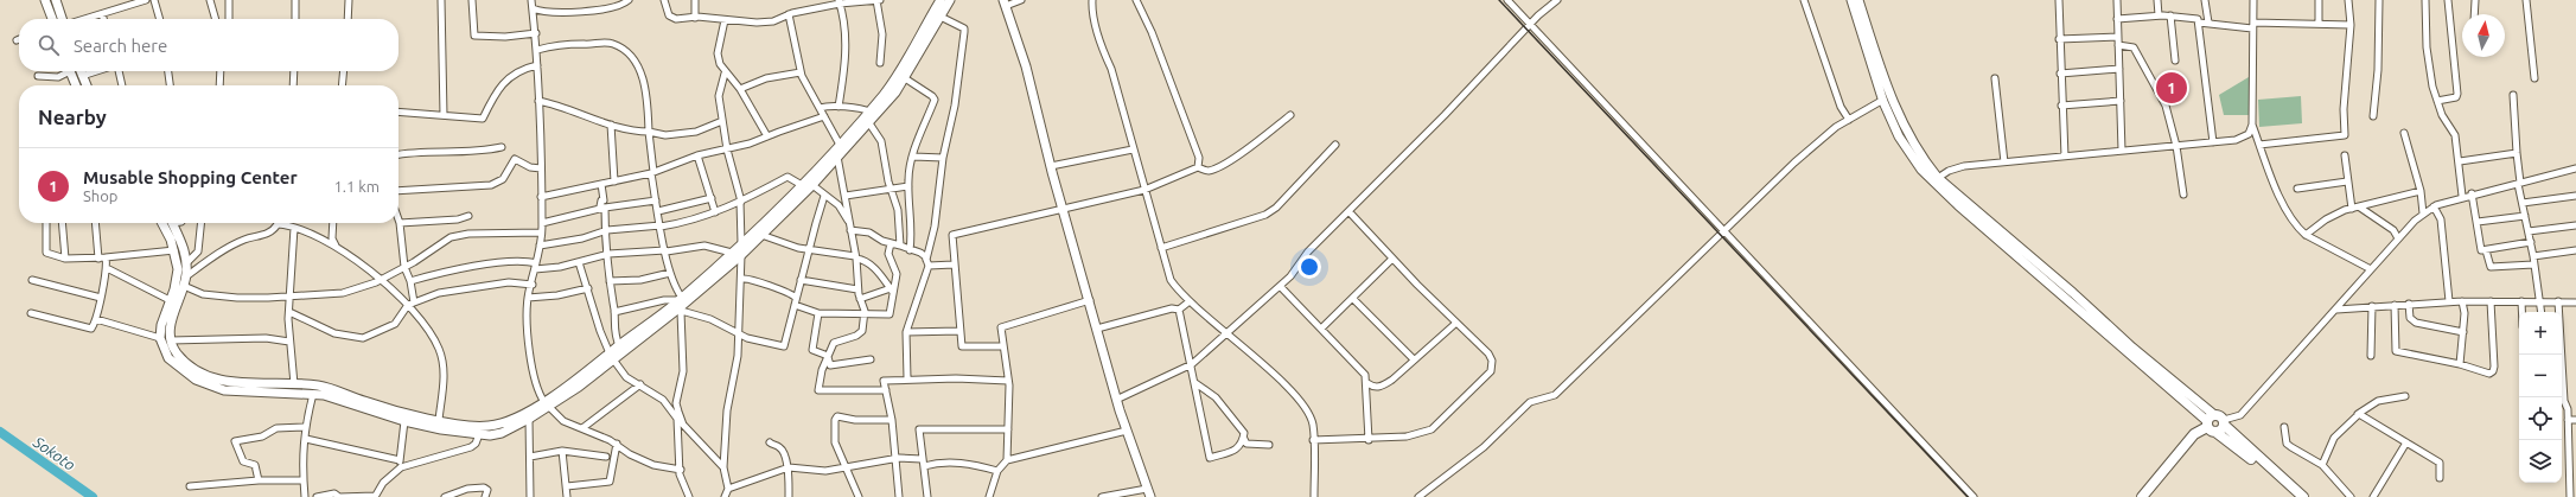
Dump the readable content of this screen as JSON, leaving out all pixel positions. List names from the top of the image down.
{
  "water": ["Sokoto"],
  "north": "top",
  "page": {
    "search": "Search here",
    "pins": "1",
    "heading": "Nearby",
    "list": [
      {
        "mark": "1",
        "name": "Musable Shopping Center",
        "note": "Shop",
        "value": "1.1 km"
      }
    ],
    "map_buttons": ["+", "−"]
  }
}
